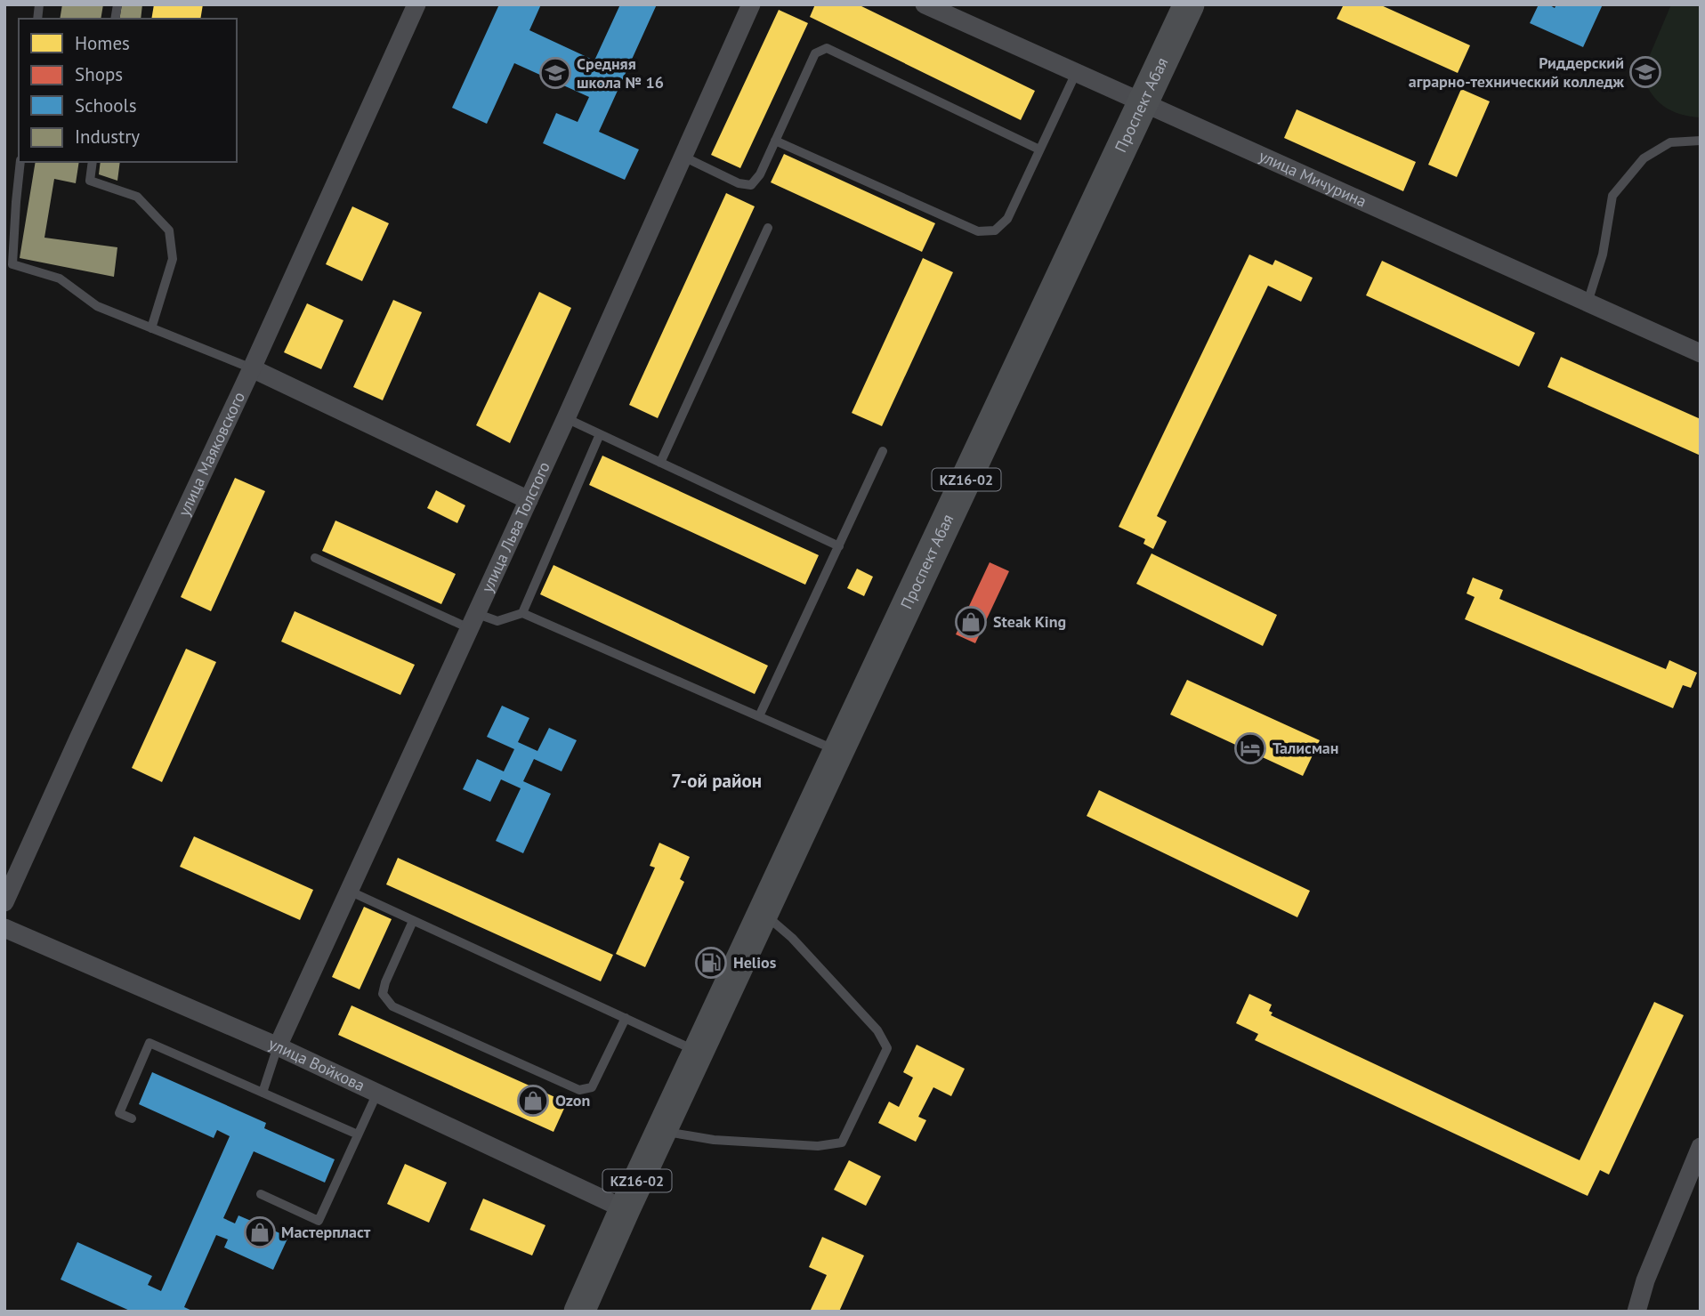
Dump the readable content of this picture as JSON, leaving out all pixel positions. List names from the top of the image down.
{
  "streets": {
    "main road": ["Проспект Абая", "KZ16-02"],
    "street": [
      "улица Мичурина",
      "улица Маяковского",
      "улица Льва Толстого",
      "улица Войкова"
    ]
  },
  "crossings": [
    ["Проспект Абая", "улица Мичурина"],
    ["Проспект Абая", "KZ16-02"],
    ["KZ16-02", "улица Войкова"],
    ["улица Льва Толстого", "улица Войкова"]
  ],
  "districts": ["7-ой район"],
  "places": {
    "school or university": ["Риддерский аграрно-технический колледж", "Средняя школа № 16"],
    "shop": ["Steak King", "Ozon", "Мастерпласт"],
    "hotel": ["Талисман"],
    "fuel station": ["Helios"]
  },
  "legend": [
    "Homes",
    "Shops",
    "Schools",
    "Industry"
  ]
}
